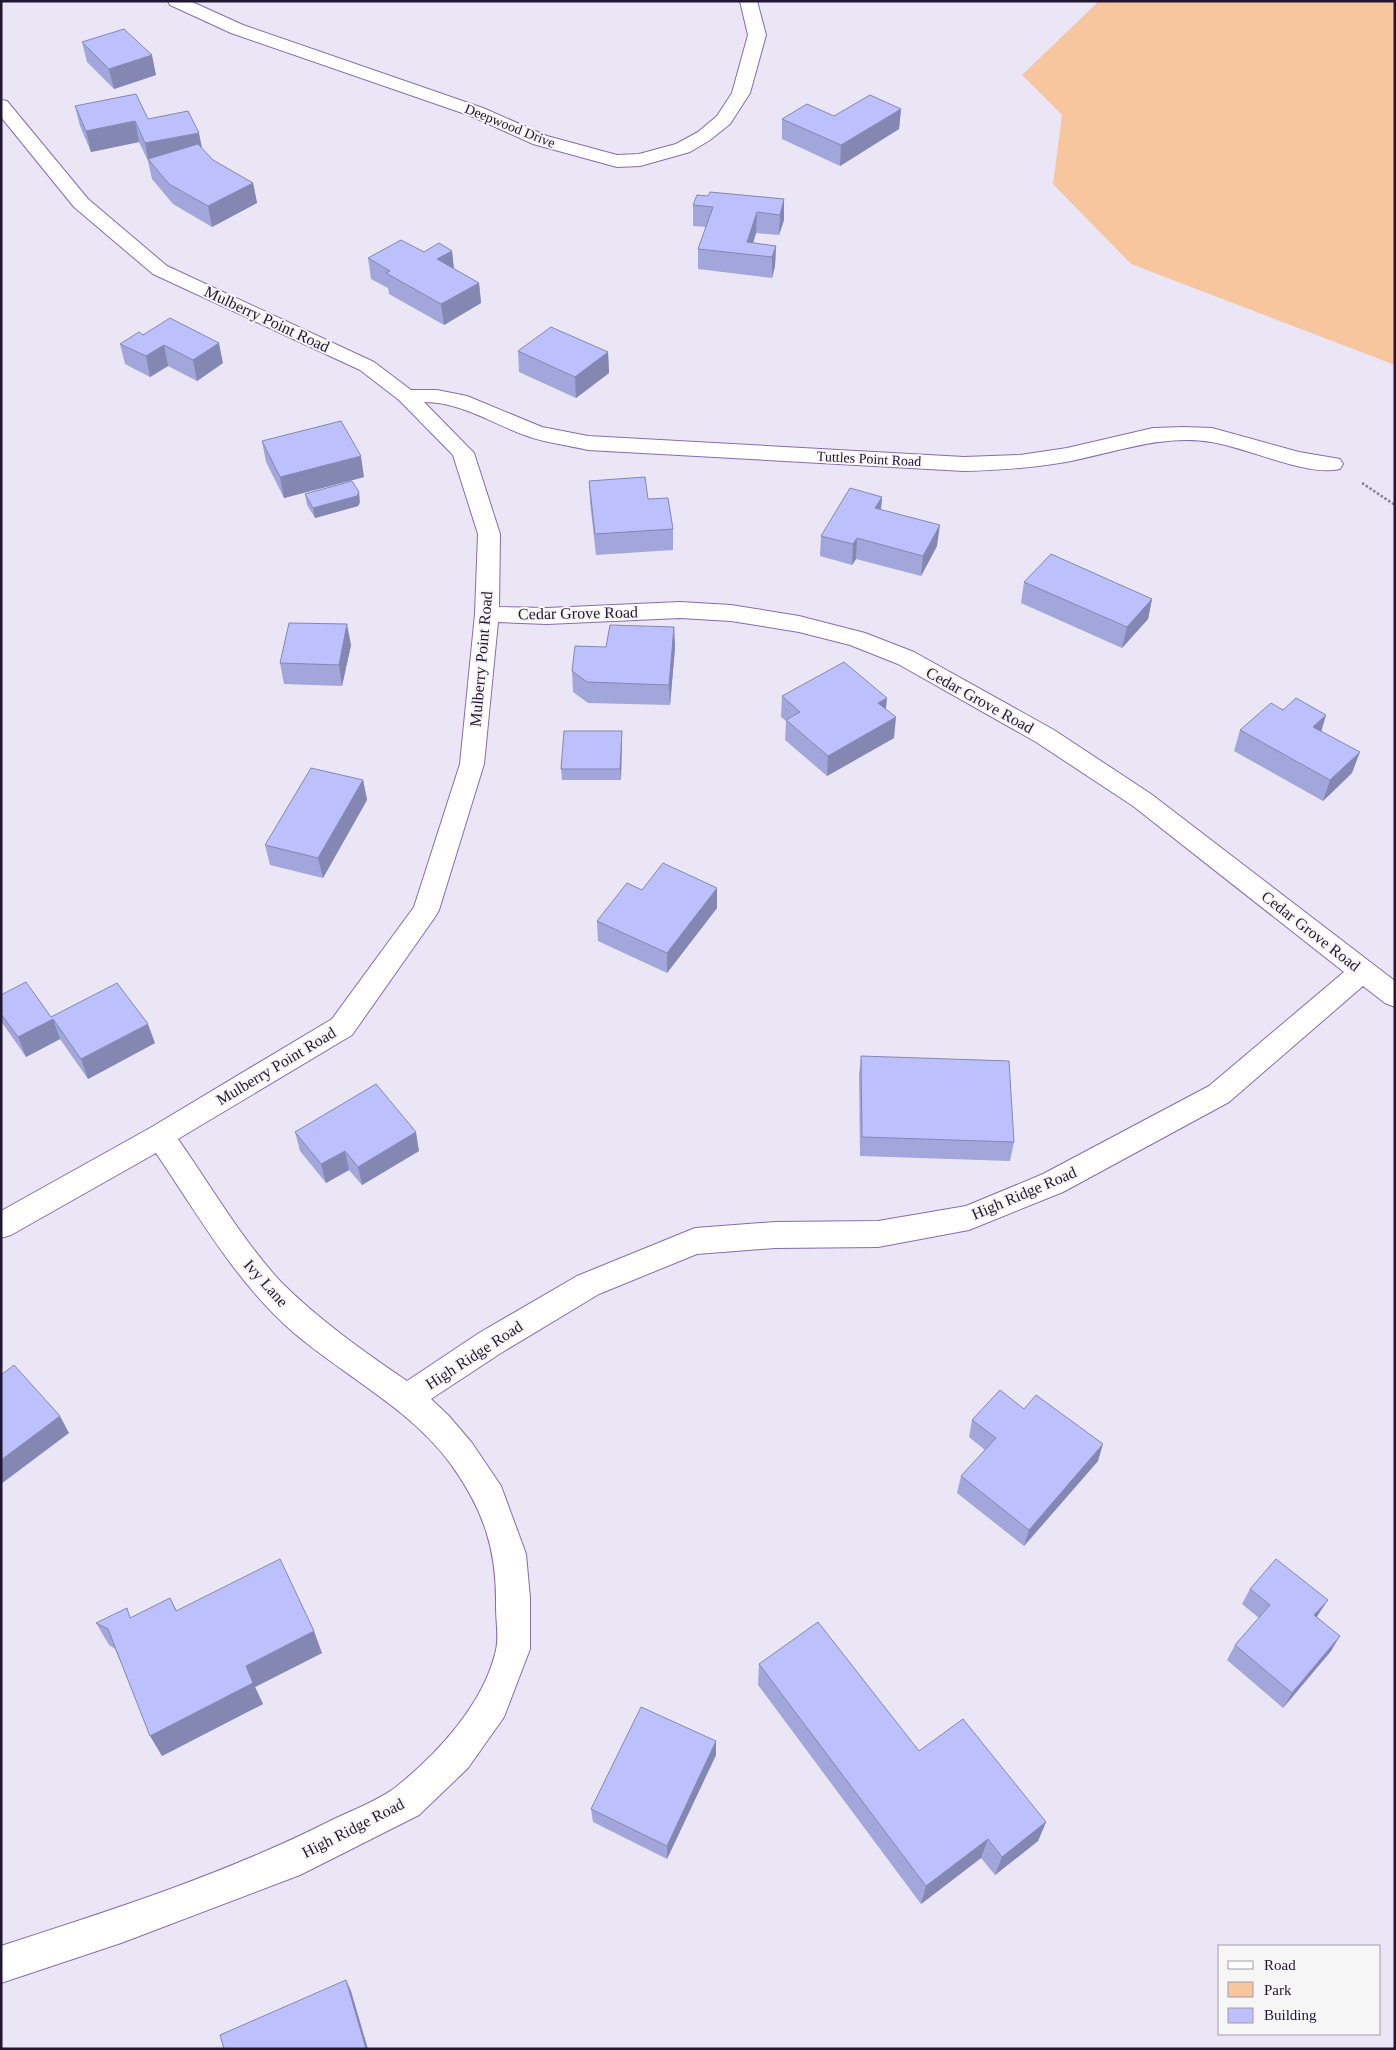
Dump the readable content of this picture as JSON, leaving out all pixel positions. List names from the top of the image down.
{
  "streets": {
    "street": [
      "Deepwood Drive",
      "Mulberry Point Road",
      "Tuttles Point Road",
      "Cedar Grove Road",
      "High Ridge Road",
      "Ivy Lane"
    ]
  },
  "crossings": [
    ["Mulberry Point Road", "Tuttles Point Road"],
    ["Mulberry Point Road", "Cedar Grove Road"],
    ["Mulberry Point Road", "Ivy Lane"],
    ["Cedar Grove Road", "High Ridge Road"],
    ["High Ridge Road", "Ivy Lane"]
  ],
  "legend": ["Road", "Park", "Building"]
}
